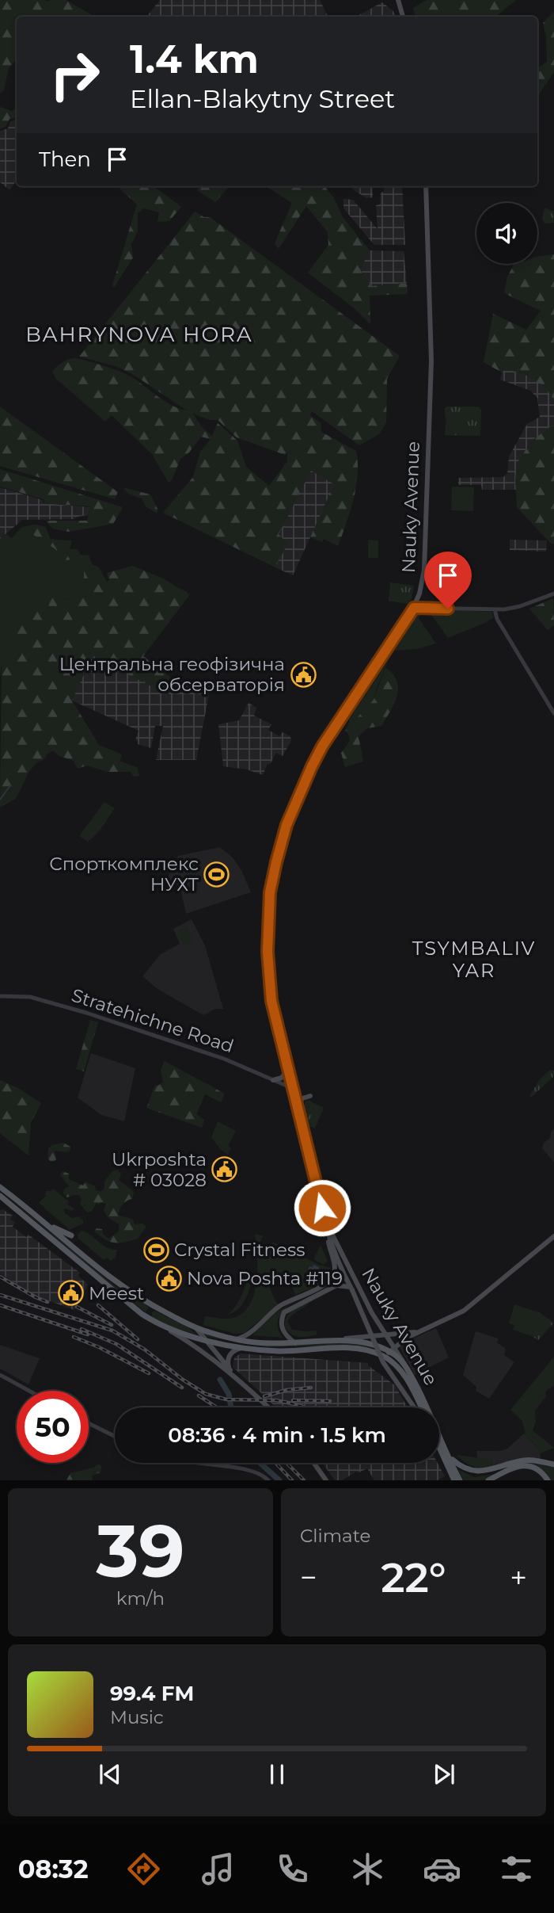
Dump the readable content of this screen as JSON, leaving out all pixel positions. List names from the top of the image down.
{
  "streets": {
    "main road": ["Nauky Avenue"],
    "street": ["Stratehichne Road"]
  },
  "crossings": [
    ["Nauky Avenue", "Stratehichne Road"]
  ],
  "districts": ["BAHRYNOVA HORA", "TSYMBALIV YAR"],
  "places": {
    "public building": [
      "Центральна геофізична обсерваторія",
      "Ukrposhta # 03028",
      "Nova Poshta #119",
      "Meest"
    ],
    "sports": ["Спорткомплекс НУХТ", "Crystal Fitness"]
  },
  "page": {
    "turn": ["1.4 km", "Ellan-Blakytny Street"],
    "then": "Then",
    "limit": "50",
    "trip": "08:36 · 4 min · 1.5 km",
    "tile": [
      ["39", "km/h"],
      "Climate"
    ],
    "heat": ["−", "22°", "+"],
    "song": ["99.4 FM", "Music"],
    "tabs": "08:32"
  }
}
